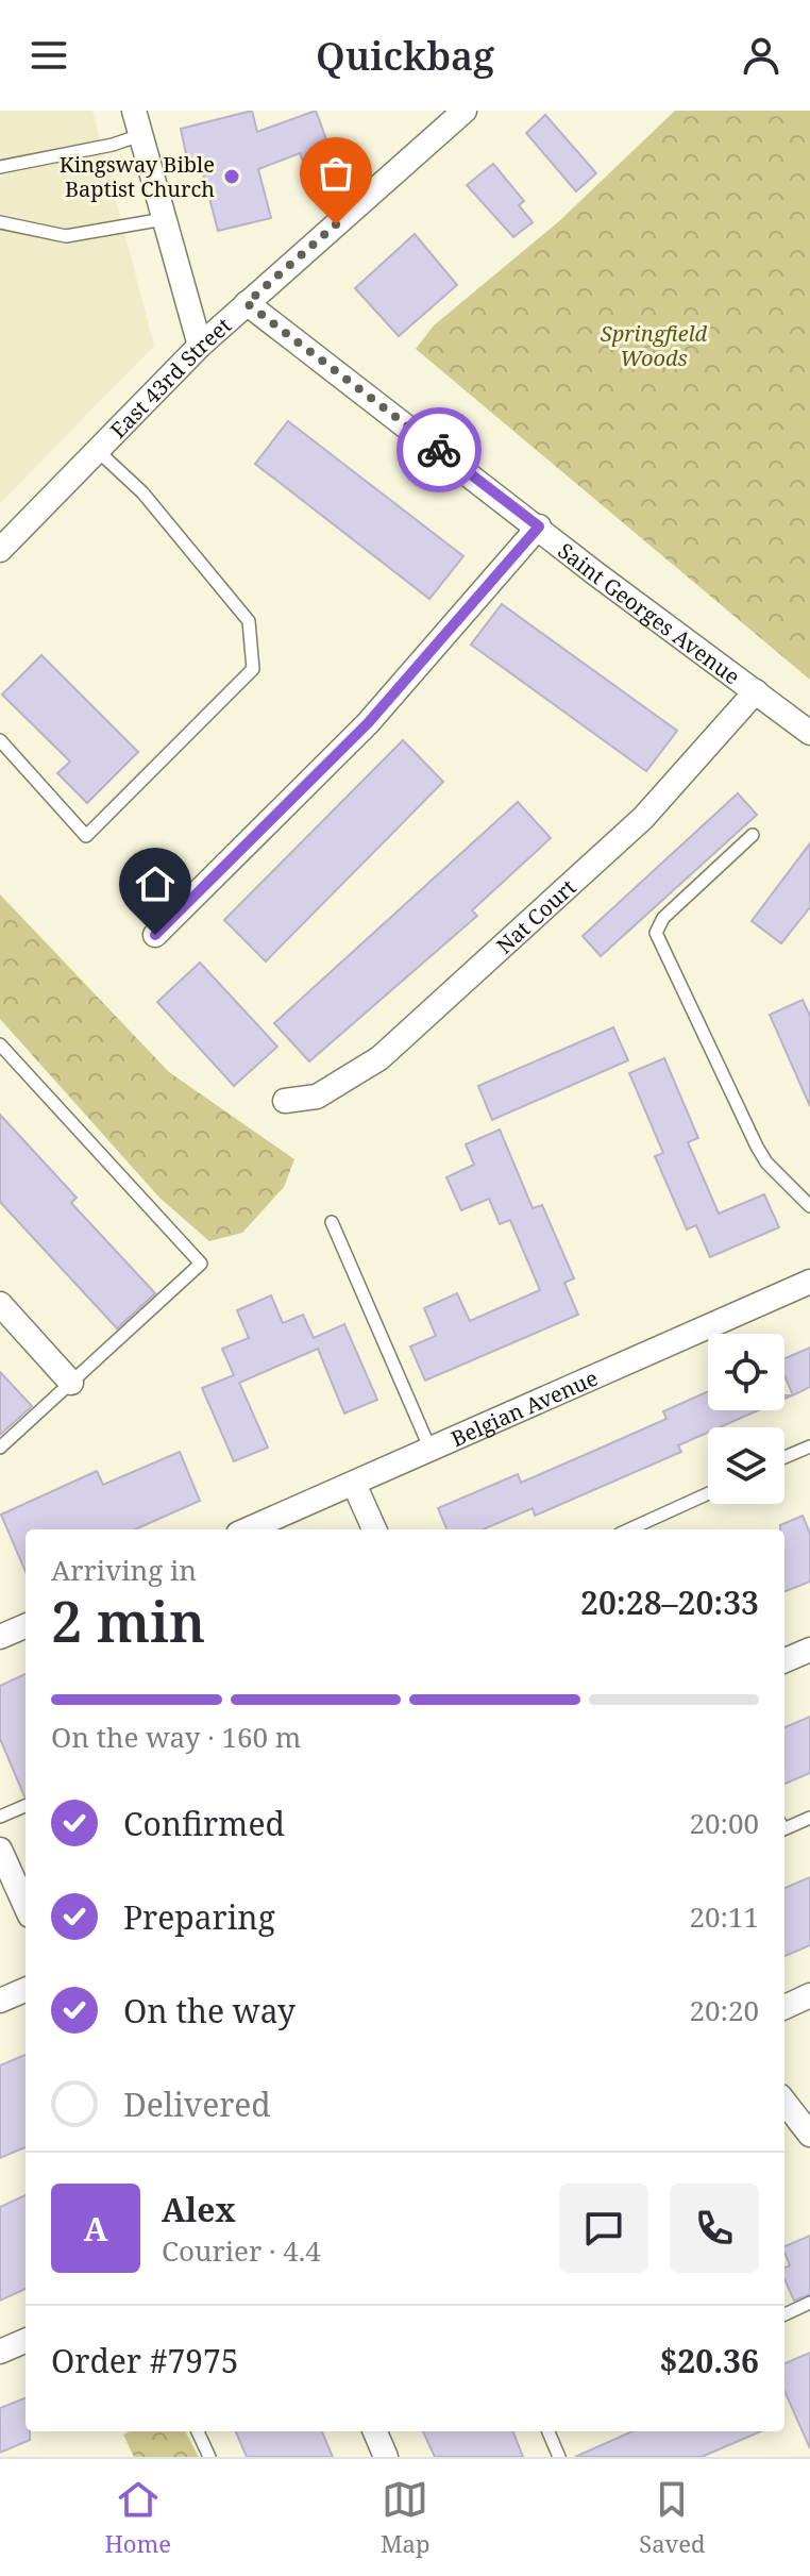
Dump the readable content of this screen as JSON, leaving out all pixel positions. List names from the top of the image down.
{
  "streets": {
    "street": [
      "East 43rd Street",
      "Saint Georges Avenue",
      "Nat Court",
      "Belgian Avenue"
    ]
  },
  "crossings": [
    ["East 43rd Street", "Saint Georges Avenue"],
    ["Saint Georges Avenue", "Nat Court"]
  ],
  "parks": ["Springfield Woods"],
  "places": ["Kingsway Bible Baptist Church"],
  "page": {
    "header": "Quickbag",
    "heading": ["2 min", "Arriving in", "20:28–20:33"],
    "panel": [
      "Alex",
      "Courier · 4.4",
      "Order #7975",
      "$20.36"
    ],
    "bar": "On the way · 160 m",
    "list": [
      ["Confirmed", "20:00"],
      ["Preparing", "20:11"],
      ["On the way", "20:20"],
      "Delivered"
    ],
    "round": "A",
    "tabs": ["Home", "Map", "Saved"]
  }
}
